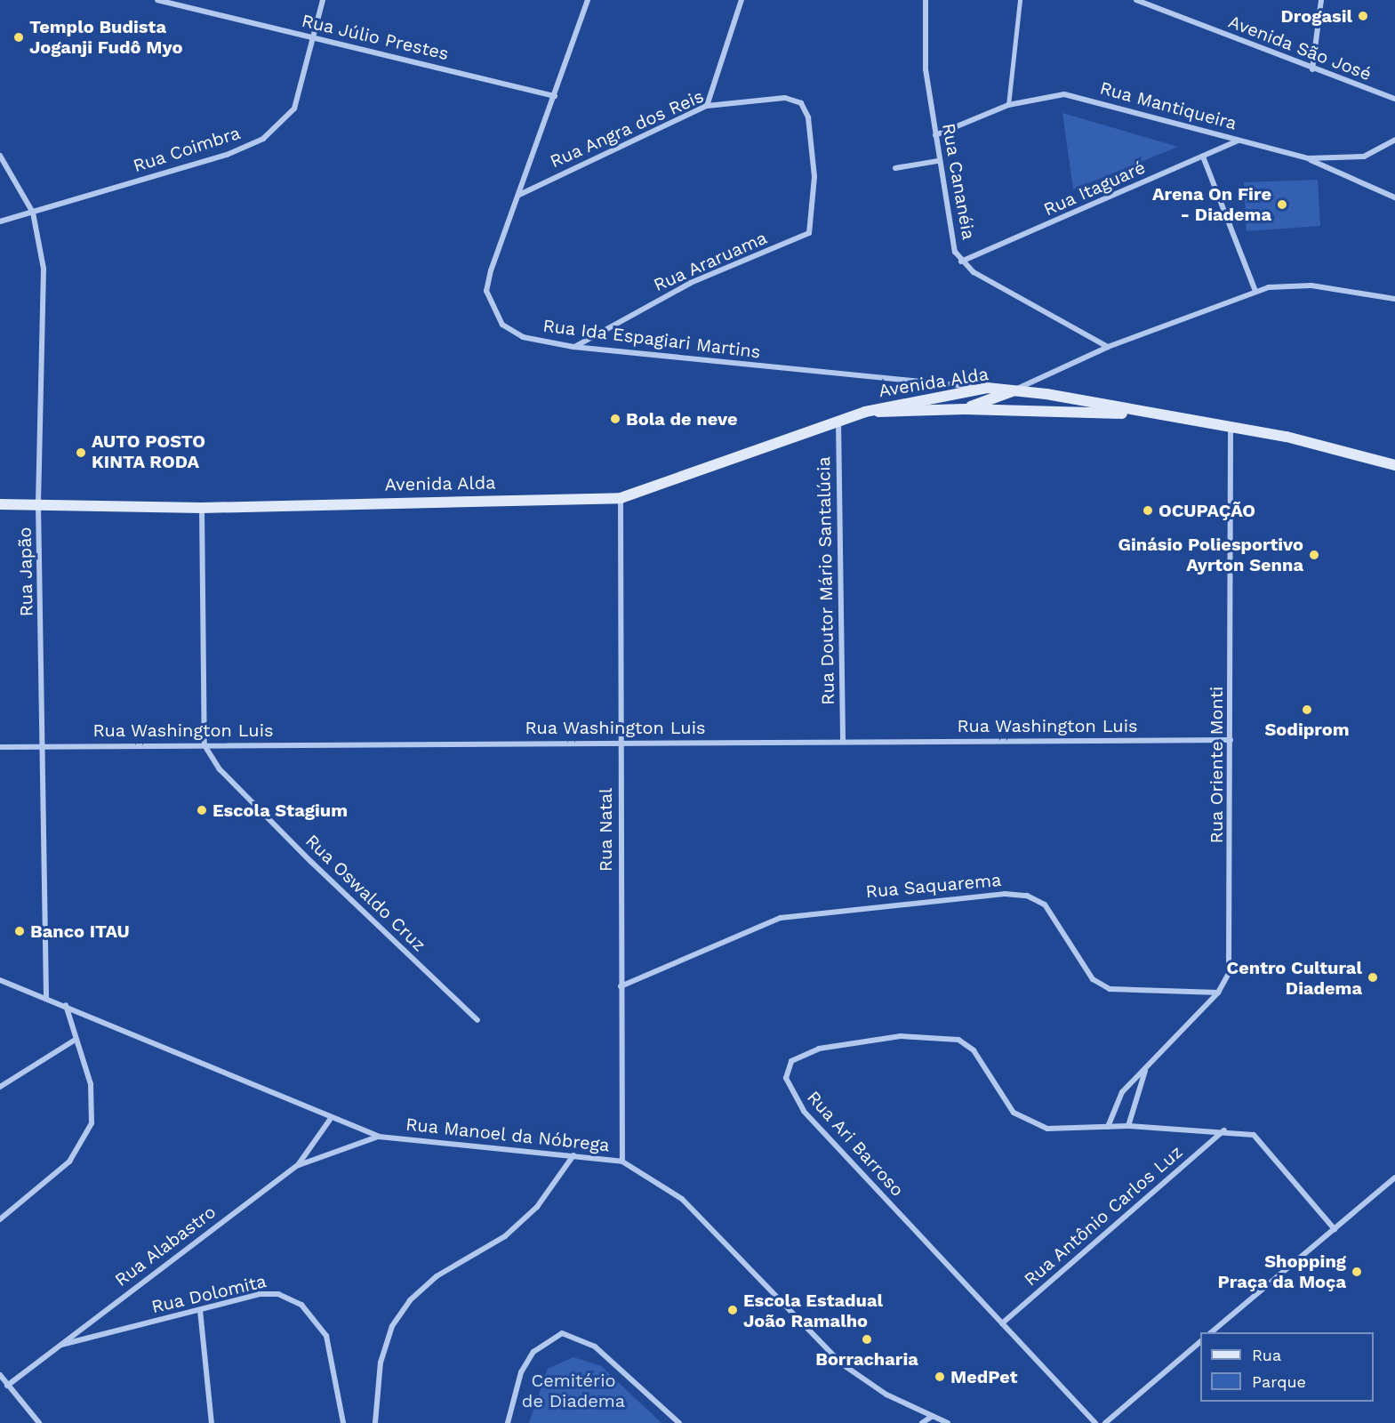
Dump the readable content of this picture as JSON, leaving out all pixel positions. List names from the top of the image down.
{
  "streets": {
    "main road": ["Avenida Alda"],
    "street": [
      "Rua Júlio Prestes",
      "Avenida São José",
      "Rua Mantiqueira",
      "Rua Angra dos Reis",
      "Rua Coimbra",
      "Rua Cananéia",
      "Rua Itaguaré",
      "Rua Araruama",
      "Rua Ida Espagiari Martins",
      "Rua Japão",
      "Rua Doutor Mário Santalúcia",
      "Rua Washington Luis",
      "Rua Oriente Monti",
      "Rua Natal",
      "Rua Saquarema",
      "Rua Oswaldo Cruz",
      "Rua Manoel da Nóbrega",
      "Rua Ari Barroso",
      "Rua Antônio Carlos Luz",
      "Rua Alabastro",
      "Rua Dolomita"
    ]
  },
  "crossings": [
    ["Rua Júlio Prestes", "Rua Coimbra"],
    ["Rua Júlio Prestes", "Rua Ida Espagiari Martins"],
    ["Rua Mantiqueira", "Rua Cananéia"],
    ["Rua Mantiqueira", "Rua Itaguaré"],
    ["Rua Angra dos Reis", "Rua Araruama"],
    ["Rua Angra dos Reis", "Rua Ida Espagiari Martins"],
    ["Rua Coimbra", "Rua Japão"],
    ["Rua Cananéia", "Rua Itaguaré"],
    ["Rua Araruama", "Rua Ida Espagiari Martins"],
    ["Rua Ida Espagiari Martins", "Avenida Alda"],
    ["Avenida Alda", "Rua Japão"],
    ["Avenida Alda", "Rua Doutor Mário Santalúcia"],
    ["Avenida Alda", "Rua Oriente Monti"],
    ["Avenida Alda", "Rua Natal"],
    ["Rua Japão", "Rua Washington Luis"],
    ["Rua Japão", "Rua Manoel da Nóbrega"],
    ["Rua Doutor Mário Santalúcia", "Rua Washington Luis"],
    ["Rua Washington Luis", "Rua Oriente Monti"],
    ["Rua Washington Luis", "Rua Natal"],
    ["Rua Washington Luis", "Rua Oswaldo Cruz"],
    ["Rua Oriente Monti", "Rua Saquarema"],
    ["Rua Oriente Monti", "Rua Ari Barroso"],
    ["Rua Natal", "Rua Saquarema"],
    ["Rua Natal", "Rua Manoel da Nóbrega"],
    ["Rua Manoel da Nóbrega", "Rua Alabastro"],
    ["Rua Ari Barroso", "Rua Antônio Carlos Luz"],
    ["Rua Alabastro", "Rua Dolomita"]
  ],
  "parks": ["Cemitério de Diadema"],
  "places": [
    "Drogasil",
    "Templo Budista Joganji Fudô Myo",
    "Arena On Fire - Diadema",
    "Bola de neve",
    "AUTO POSTO KINTA RODA",
    "OCUPAÇÃO",
    "Ginásio Poliesportivo Ayrton Senna",
    "Sodiprom",
    "Escola Stagium",
    "Banco ITAU",
    "Centro Cultural Diadema",
    "Shopping Praça da Moça",
    "Escola Estadual João Ramalho",
    "Borracharia",
    "MedPet"
  ],
  "legend": ["Rua", "Parque"]
}
